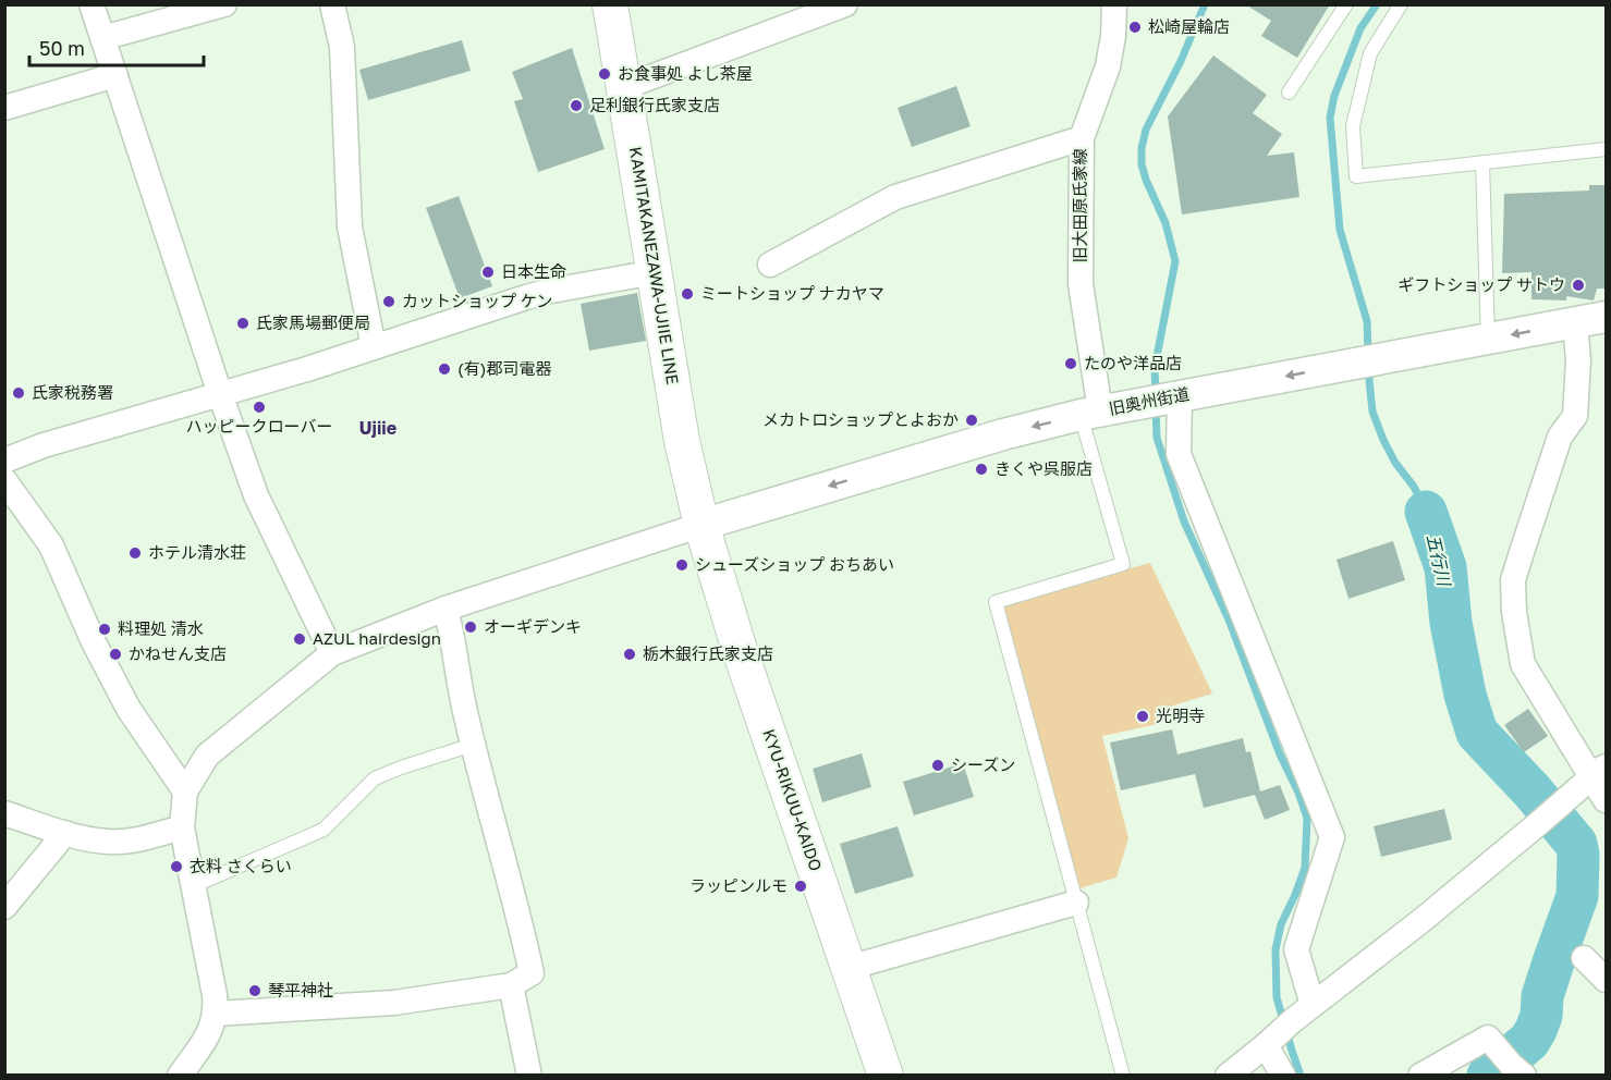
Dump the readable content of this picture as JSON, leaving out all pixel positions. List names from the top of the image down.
{
  "streets": {
    "main road": ["KAMITAKANEZAWA-UJIIE LINE", "KYU-RIKUU-KAIDO"],
    "street": ["旧大田原氏家線", "旧奥州街道"]
  },
  "crossings": [
    ["旧大田原氏家線", "旧奥州街道"],
    ["KAMITAKANEZAWA-UJIIE LINE", "旧奥州街道"],
    ["KAMITAKANEZAWA-UJIIE LINE", "KYU-RIKUU-KAIDO"],
    ["旧奥州街道", "KYU-RIKUU-KAIDO"]
  ],
  "districts": ["Ujiie"],
  "water": ["五行川"],
  "places": [
    "松崎屋輪店",
    "お食事処 よし茶屋",
    "足利銀行氏家支店",
    "日本生命",
    "ギフトショップ サトウ",
    "ミートショップ ナカヤマ",
    "カットショップ ケン",
    "氏家馬場郵便局",
    "たのや洋品店",
    "(有)郡司電器",
    "氏家税務署",
    "ハッピークローバー",
    "メカトロショップとよおか",
    "きくや呉服店",
    "ホテル清水荘",
    "シューズショップ おちあい",
    "オーギデンキ",
    "料理処 清水",
    "AZUL hairdesign",
    "かねせん支店",
    "栃木銀行氏家支店",
    "光明寺",
    "シーズン",
    "衣料 さくらい",
    "ラッピンルモ",
    "琴平神社"
  ],
  "scale_bar": "50 m"
}
